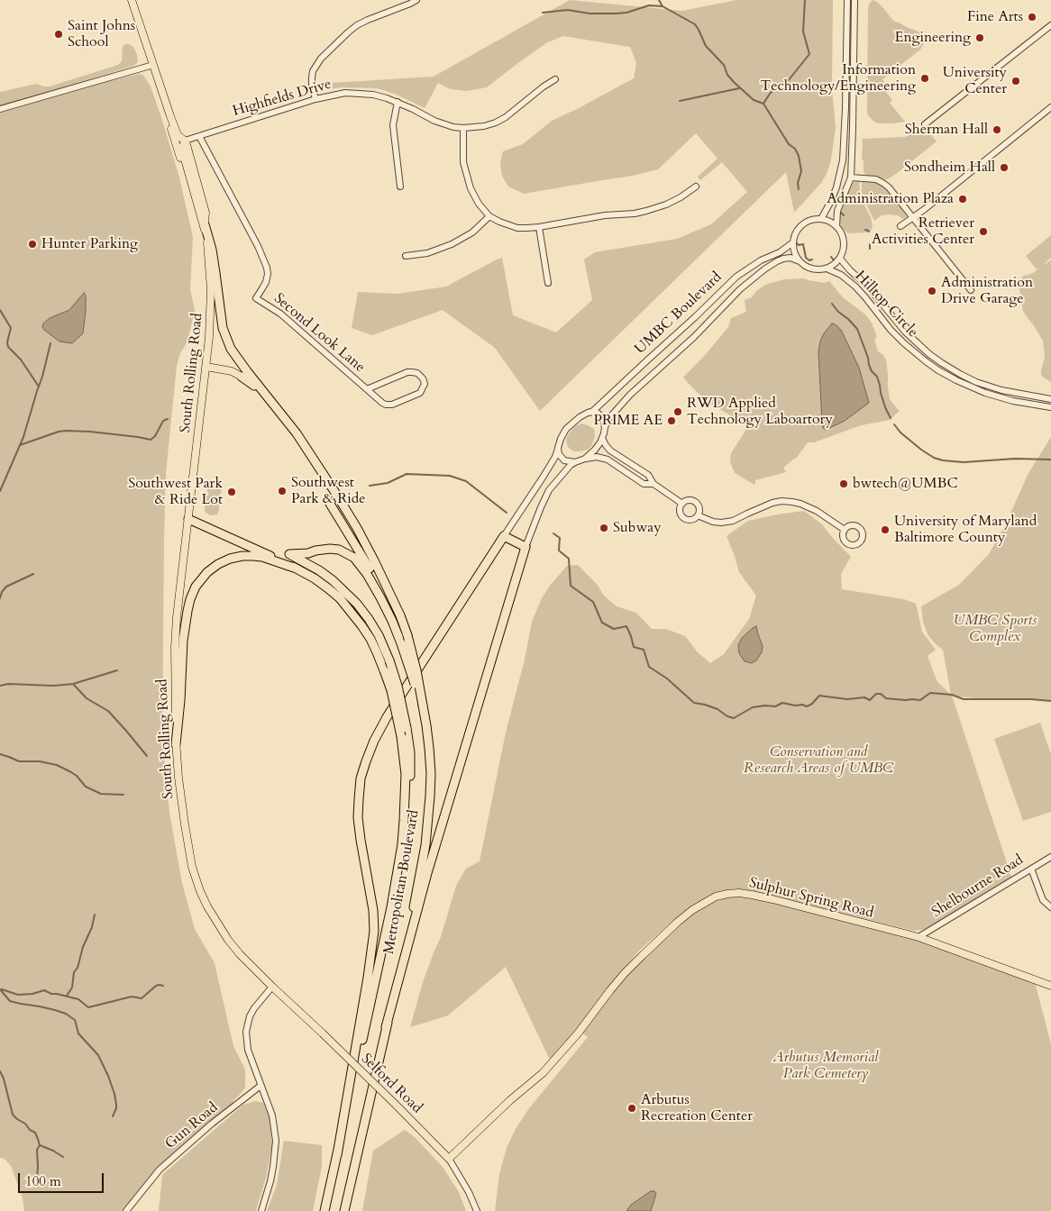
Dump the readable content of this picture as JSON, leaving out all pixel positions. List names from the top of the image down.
{
  "streets": {
    "highway": ["Metropolitan Boulevard"],
    "main road": ["South Rolling Road", "Sulphur Spring Road", "Selford Road"],
    "street": [
      "Highfields Drive",
      "Hilltop Circle",
      "UMBC Boulevard",
      "Second Look Lane",
      "Shelbourne Road",
      "Gun Road"
    ]
  },
  "crossings": [
    ["Highfields Drive", "Second Look Lane"],
    ["Highfields Drive", "South Rolling Road"],
    ["Hilltop Circle", "UMBC Boulevard"],
    ["South Rolling Road", "Selford Road"],
    ["Shelbourne Road", "Sulphur Spring Road"],
    ["Sulphur Spring Road", "Selford Road"]
  ],
  "parks": ["UMBC Sports Complex", "Conservation and Research Areas of UMBC", "Arbutus Memorial Park Cemetery"],
  "places": [
    "Fine Arts",
    "Saint Johns School",
    "Engineering",
    "Information Technology/Engineering",
    "University Center",
    "Sherman Hall",
    "Sondheim Hall",
    "Administration Plaza",
    "Retriever Activities Center",
    "Hunter Parking",
    "Administration Drive Garage",
    "RWD Applied Technology Laboartory",
    "PRIME AE",
    "bwtech@UMBC",
    "Southwest Park & Ride",
    "Southwest Park & Ride Lot",
    "Subway",
    "University of Maryland Baltimore County",
    "Arbutus Recreation Center"
  ],
  "scale_bar": "100 m"
}
